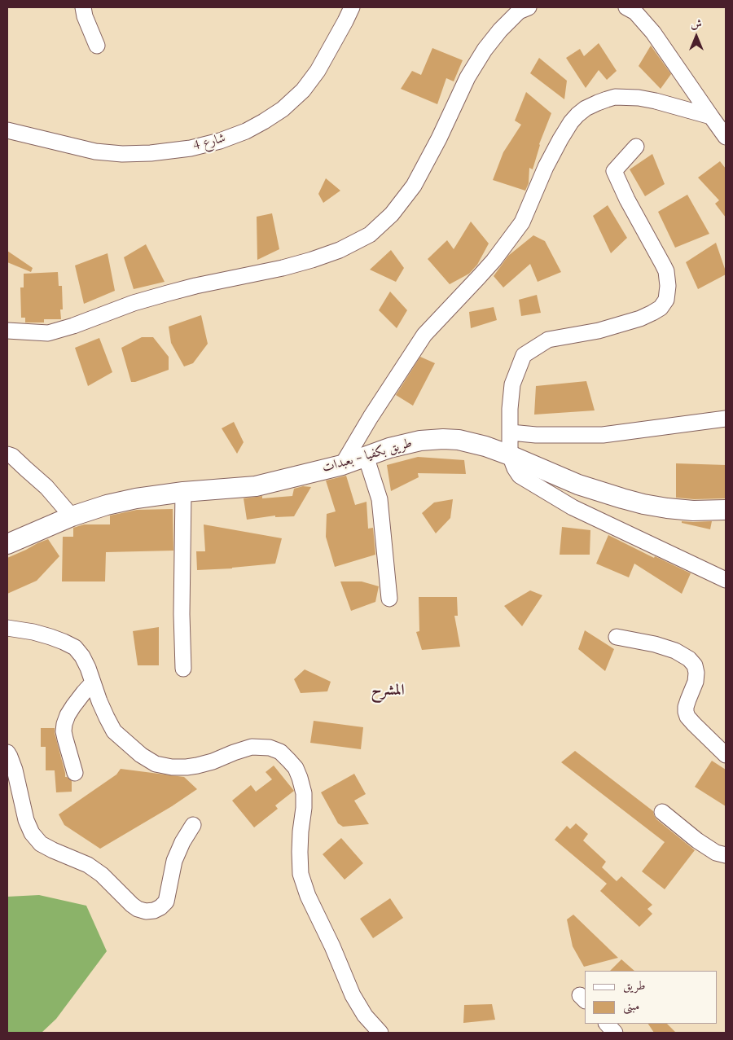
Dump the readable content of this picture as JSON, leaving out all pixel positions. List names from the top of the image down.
{
  "streets": {
    "main road": ["طريق بكفيا - بعبدات"],
    "street": ["شارع 4"]
  },
  "districts": ["المشرح"],
  "legend": ["طريق", "مبنى"],
  "north": "top"
}
